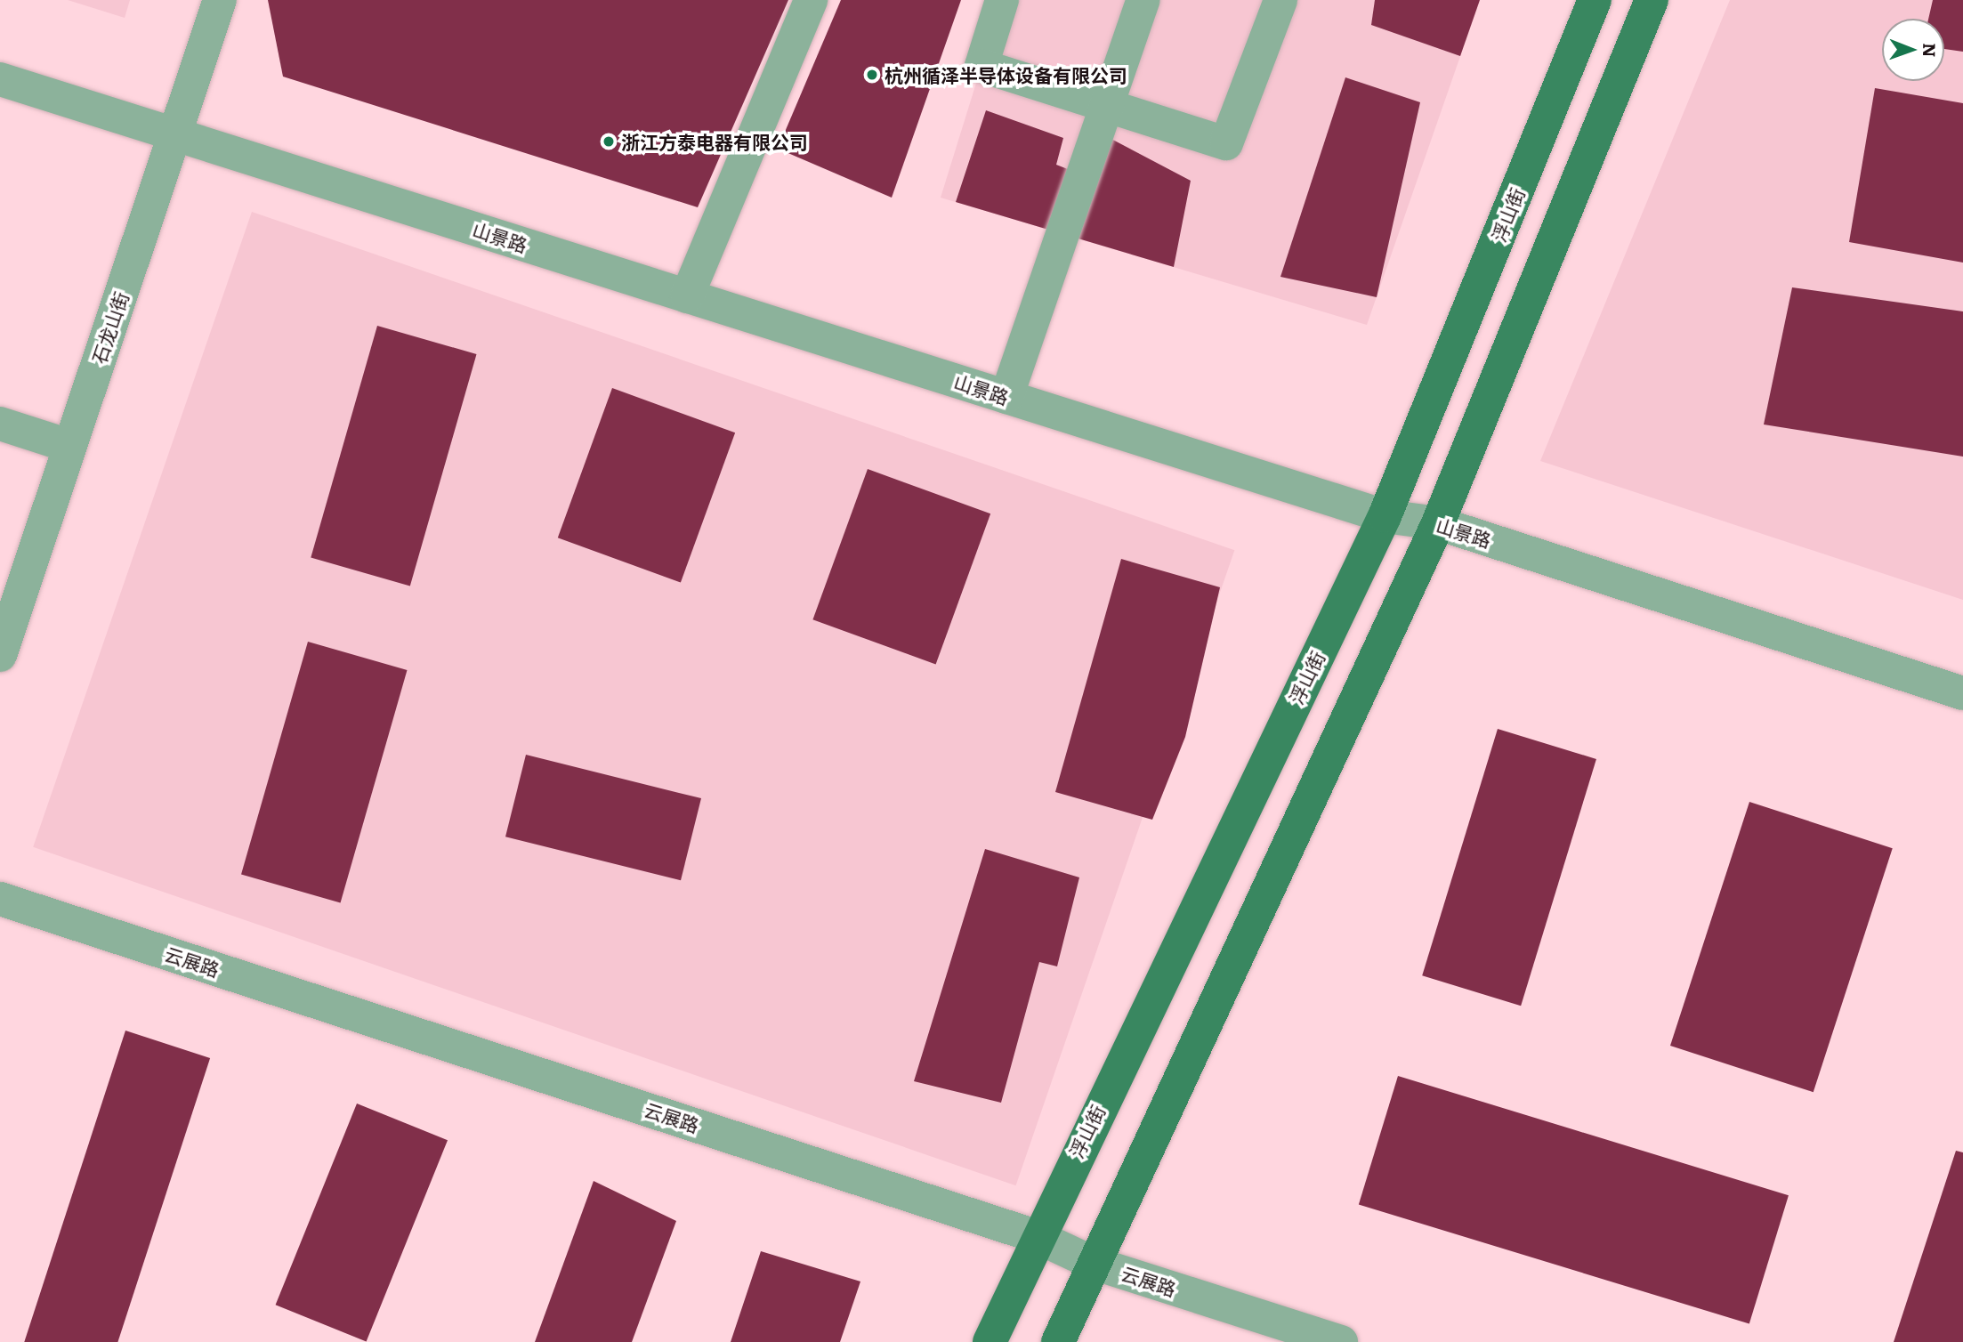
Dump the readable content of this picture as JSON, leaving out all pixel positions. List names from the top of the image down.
{
  "streets": {
    "main road": ["浮山街"],
    "street": ["山景路", "石龙山街", "云展路"]
  },
  "crossings": [
    ["浮山街", "山景路"],
    ["浮山街", "云展路"],
    ["山景路", "石龙山街"]
  ],
  "places": ["杭州循泽半导体设备有限公司", "浙江方泰电器有限公司"],
  "north": "right"
}
